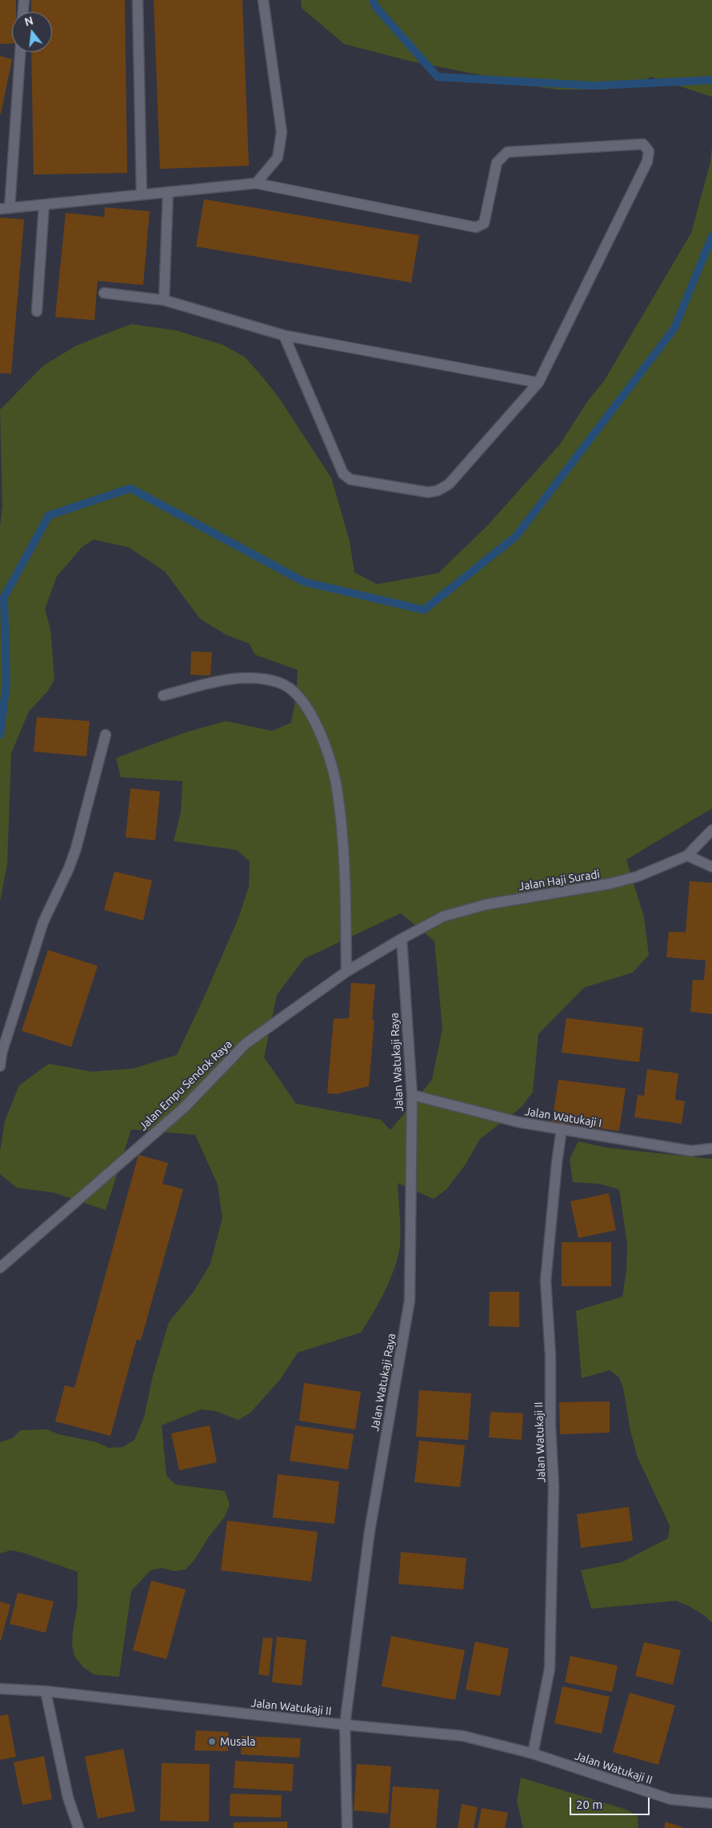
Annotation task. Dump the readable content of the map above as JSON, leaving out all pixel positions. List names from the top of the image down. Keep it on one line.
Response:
{"streets":{"street":["Jalan Haji Suradi","Jalan Watukaji Raya","Jalan Empu Sendok Raya","Jalan Watukaji I","Jalan Watukaji II"]},"crossings":[["Jalan Haji Suradi","Jalan Watukaji Raya"],["Jalan Haji Suradi","Jalan Empu Sendok Raya"],["Jalan Watukaji Raya","Jalan Empu Sendok Raya"],["Jalan Watukaji Raya","Jalan Watukaji I"],["Jalan Watukaji Raya","Jalan Watukaji II"],["Jalan Watukaji I","Jalan Watukaji II"]],"places":["Musala"],"scale_bar":"20 m","north":"top"}
